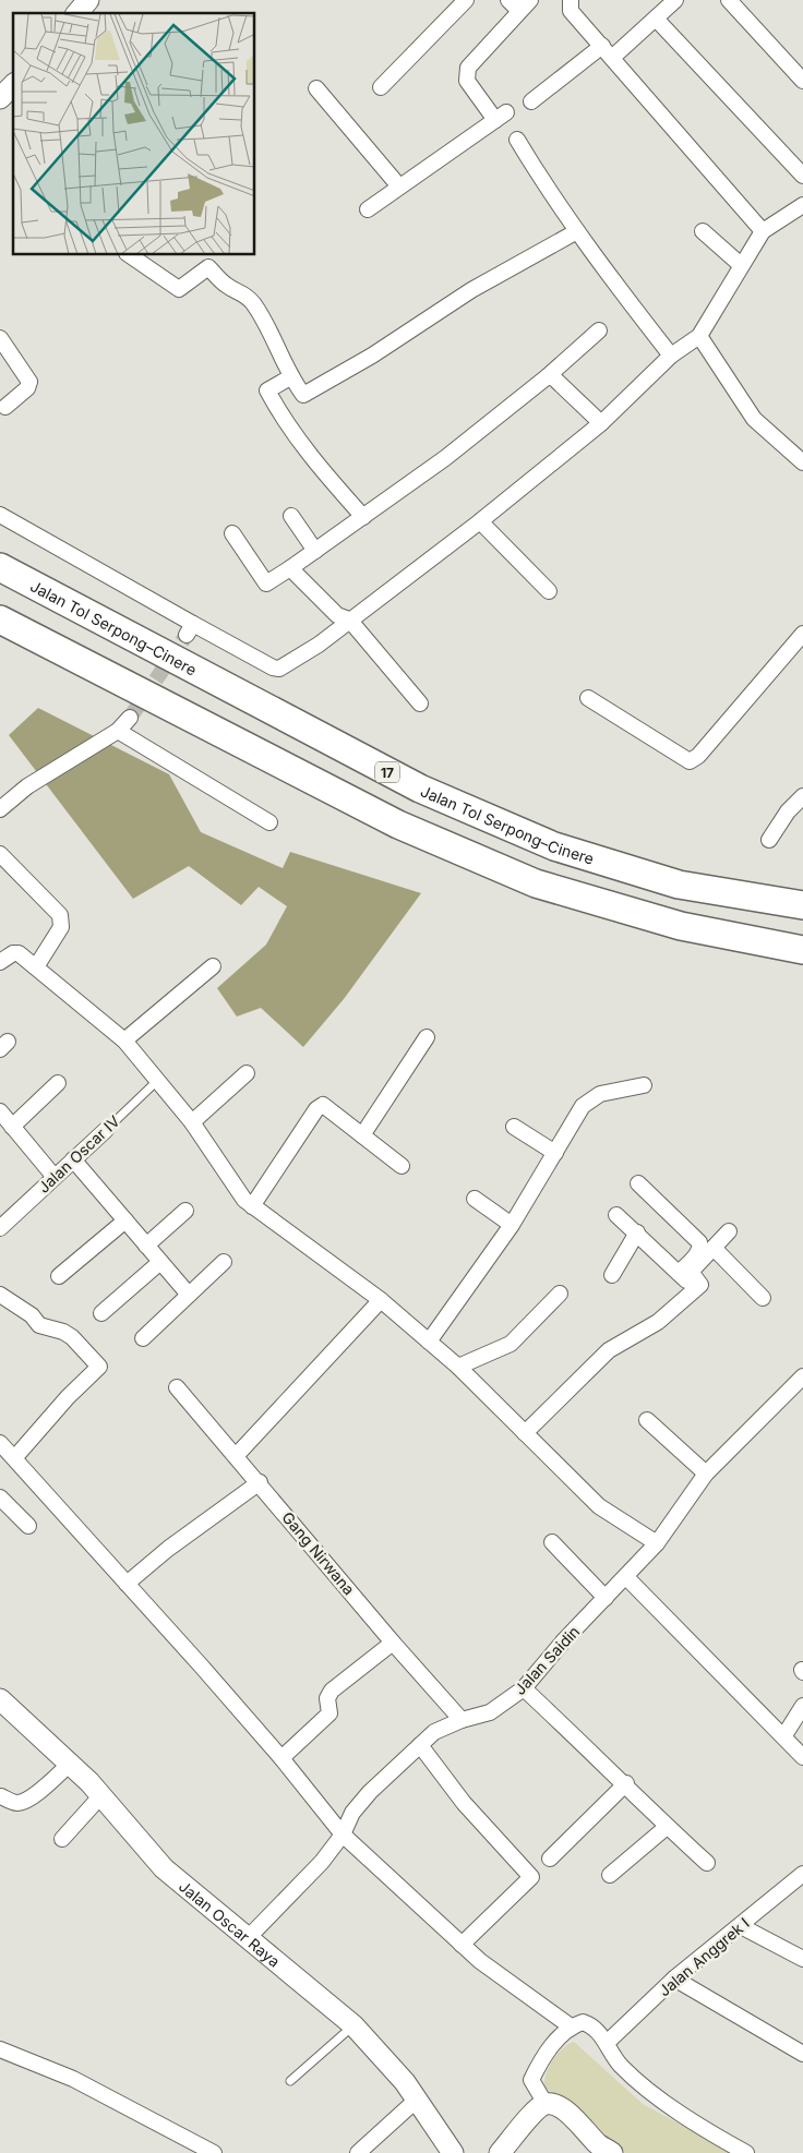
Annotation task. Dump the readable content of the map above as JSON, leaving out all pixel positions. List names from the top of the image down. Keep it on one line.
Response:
{"streets":{"highway":["Jalan Tol Serpong–Cinere","17"],"street":["Jalan Oscar IV","Gang Nirwana","Jalan Saidin","Jalan Oscar Raya","Jalan Anggrek I"]},"crossings":[["Gang Nirwana","Jalan Saidin"],["Jalan Saidin","Jalan Oscar Raya"]]}
